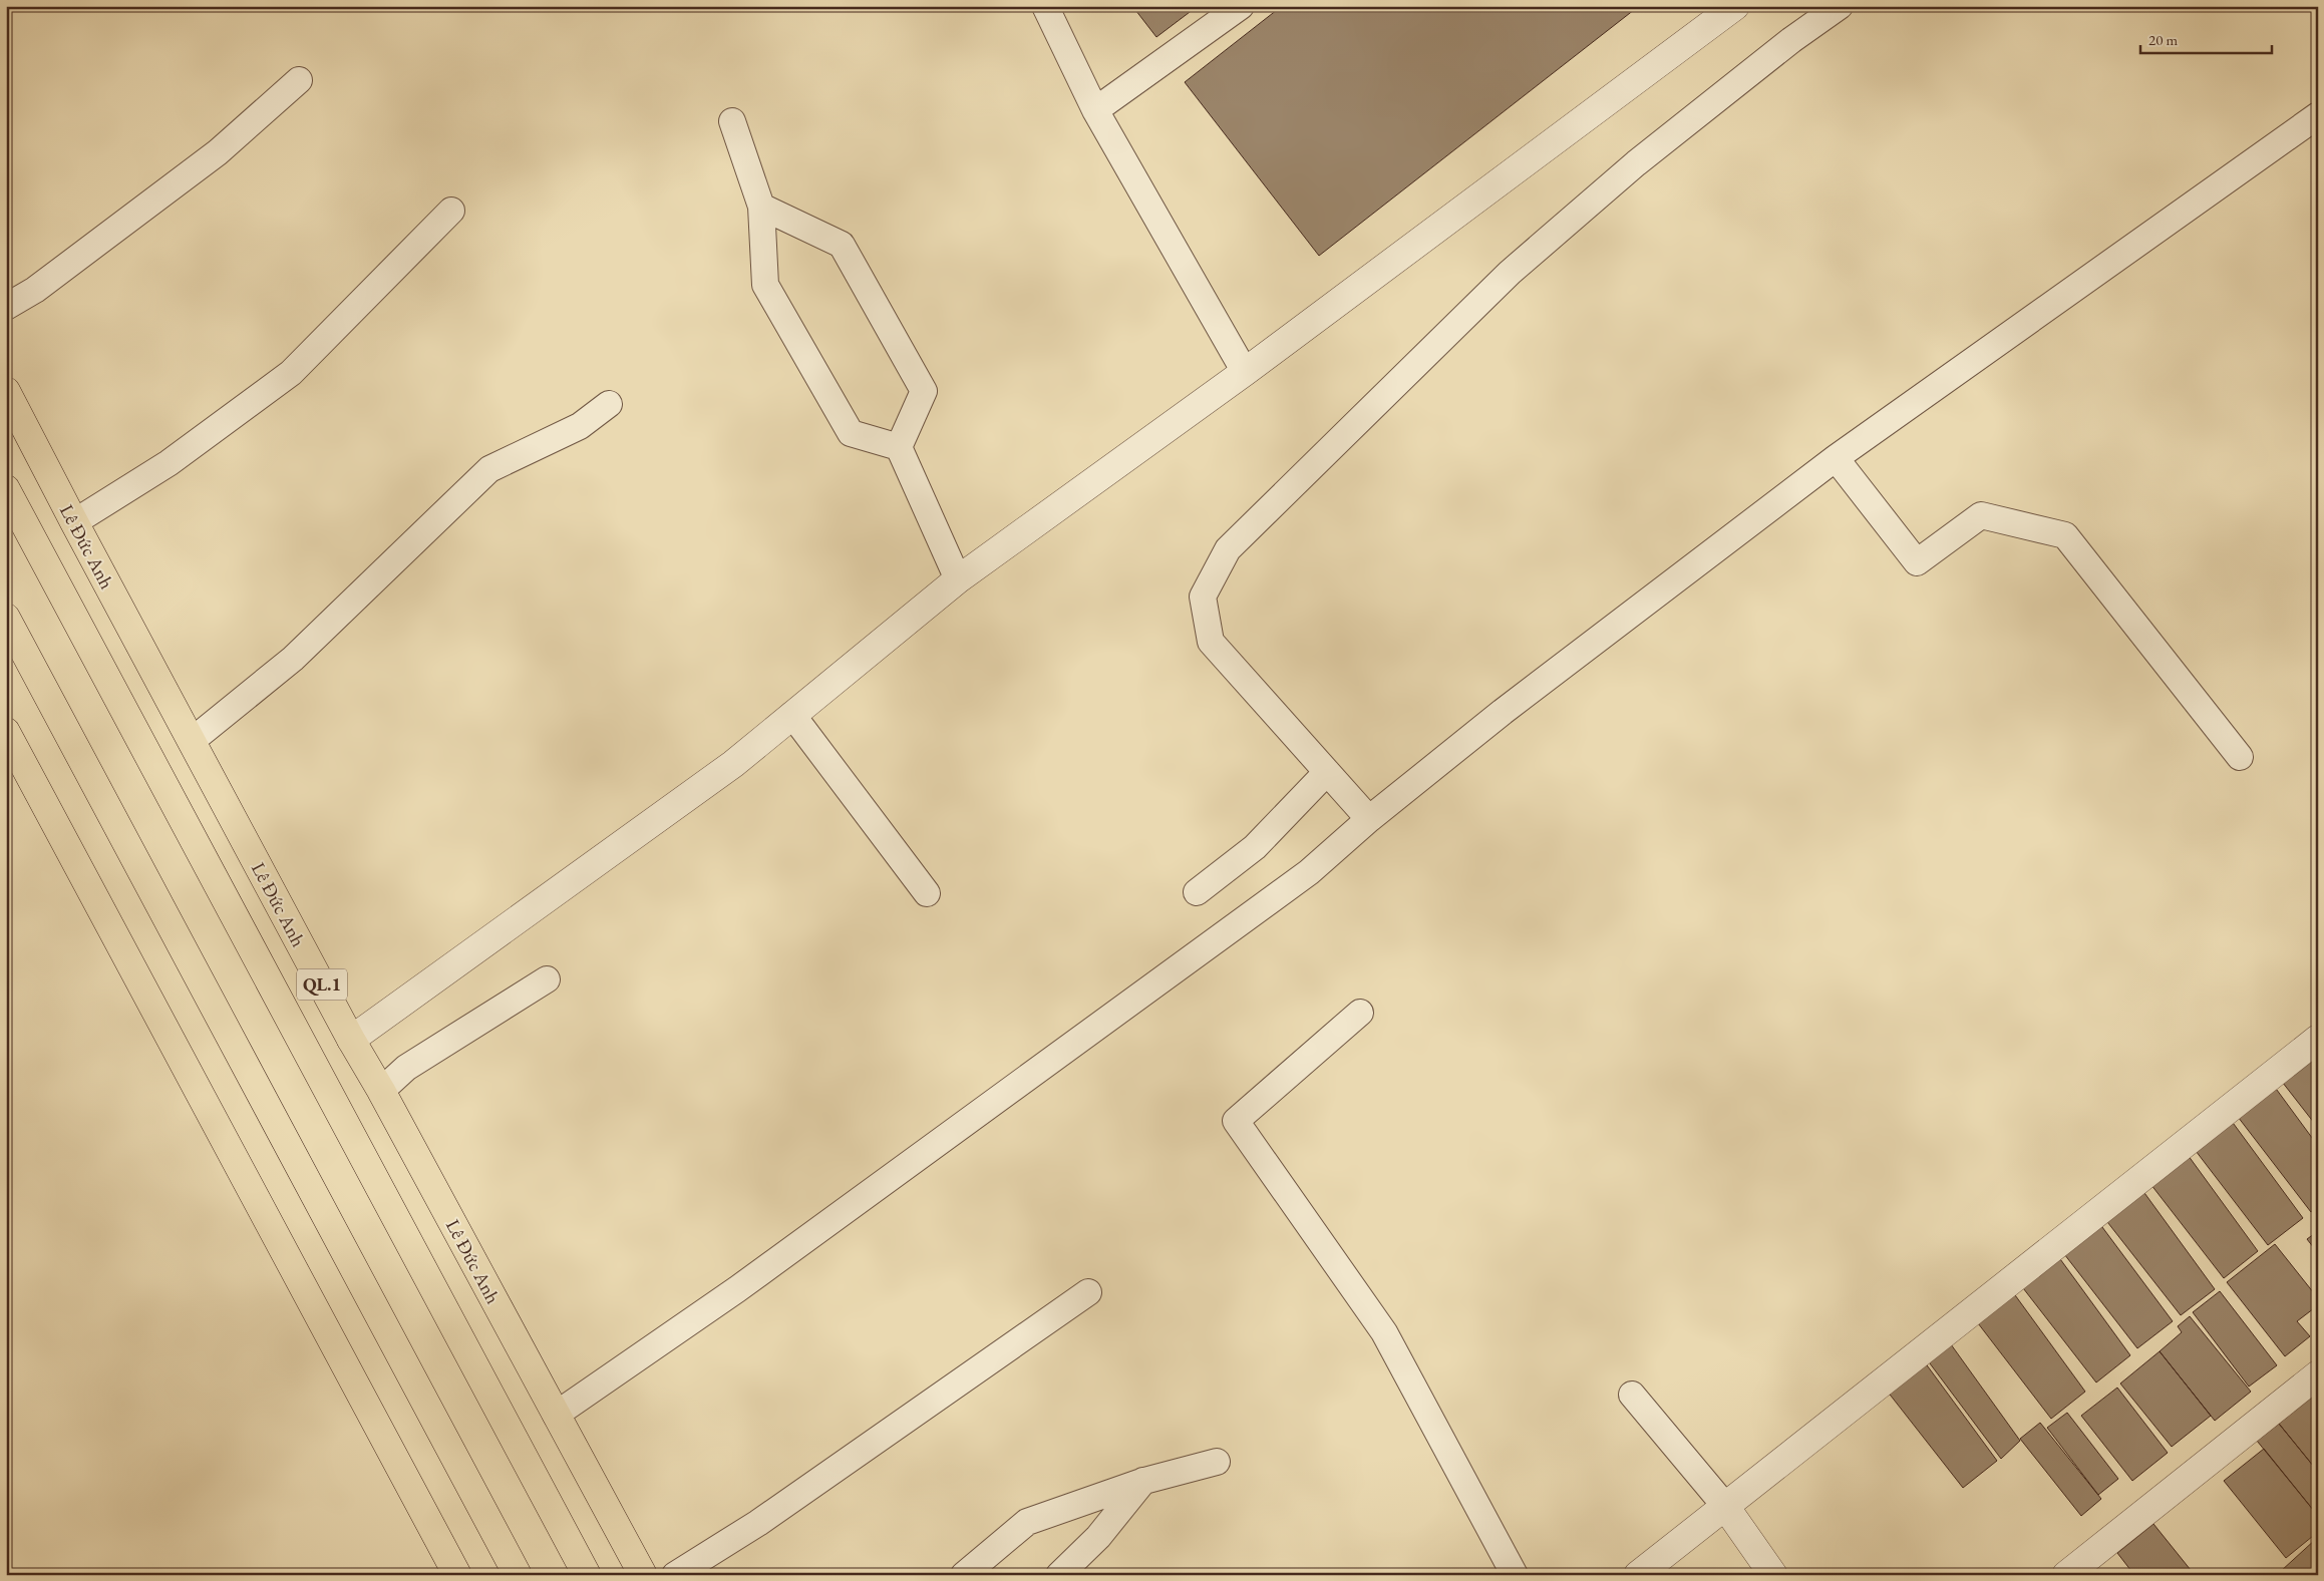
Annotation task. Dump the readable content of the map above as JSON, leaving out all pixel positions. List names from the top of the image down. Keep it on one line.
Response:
{"streets":{"highway":["Lê Đức Anh","QL.1"]},"scale_bar":"20 m"}
